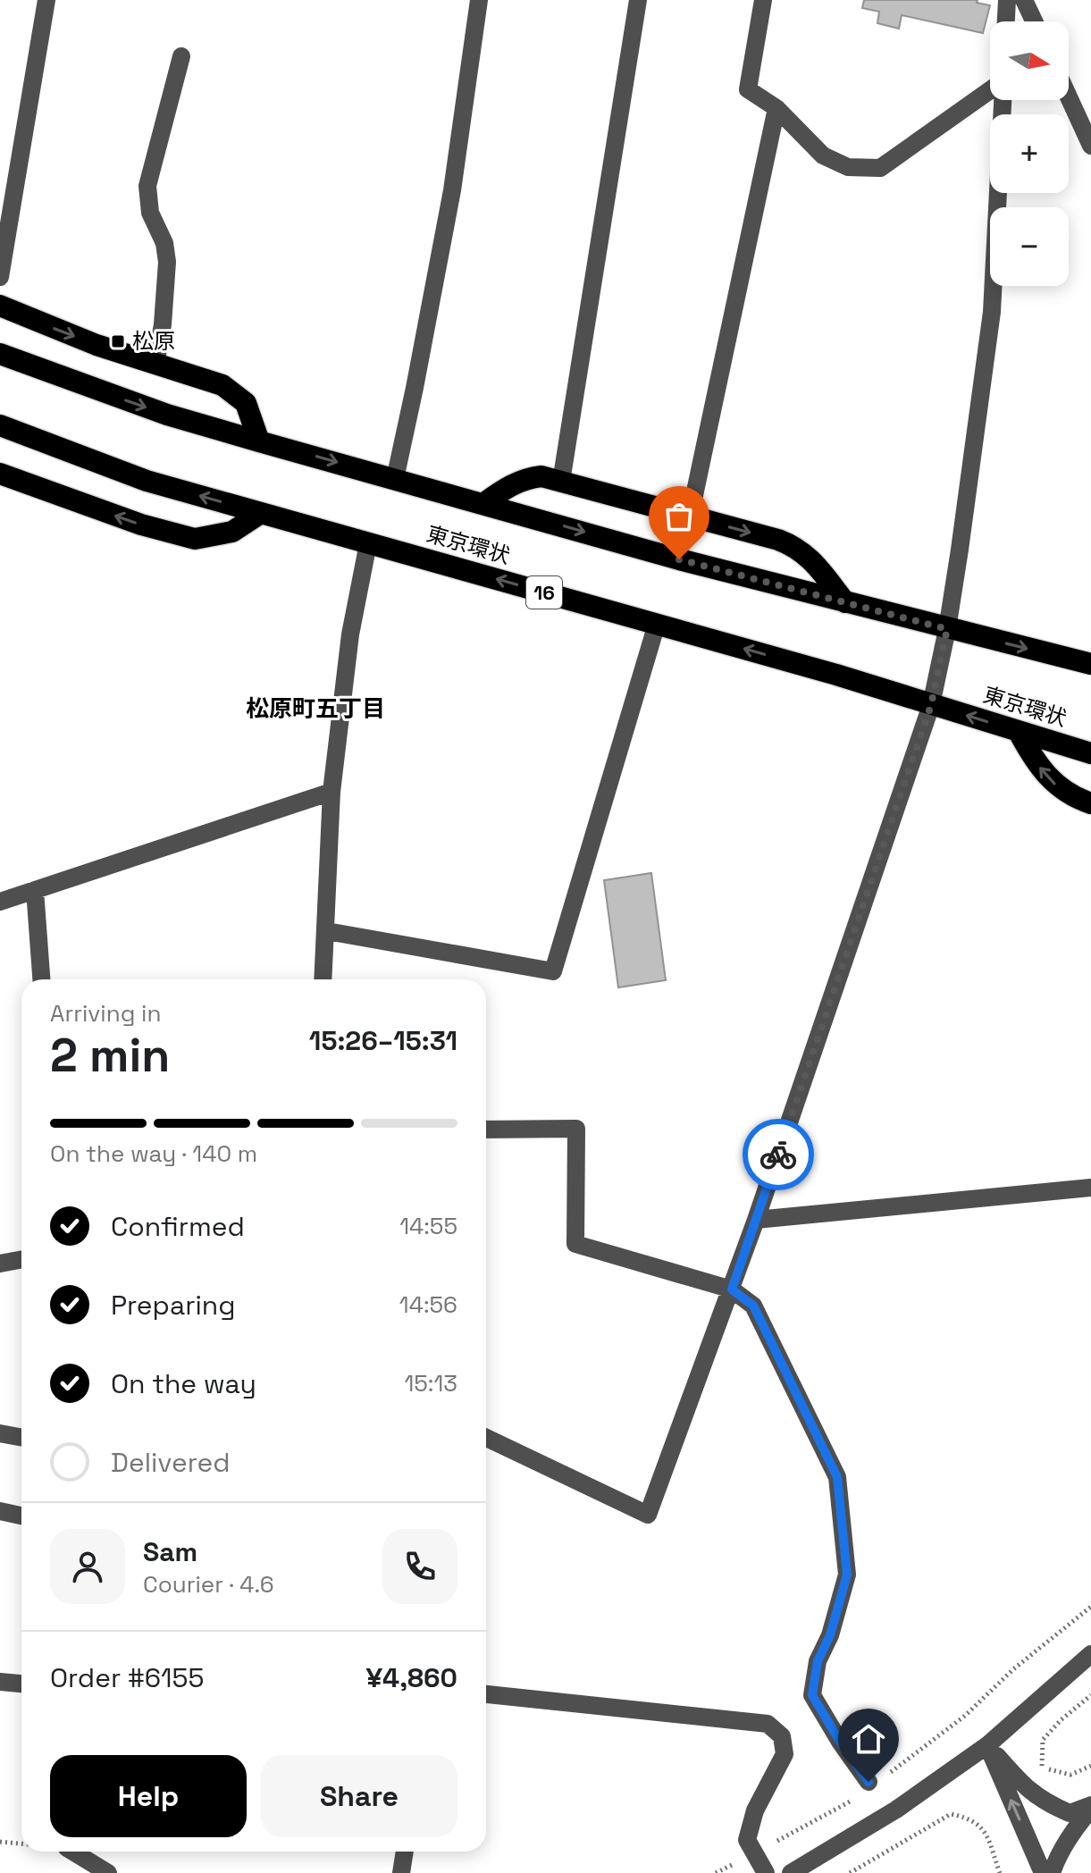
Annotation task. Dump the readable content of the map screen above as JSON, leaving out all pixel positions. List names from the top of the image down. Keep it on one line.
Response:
{"streets":{"highway":["東京環状","16"]},"districts":["松原町五丁目"],"places":{"transit":["松原"]},"north":"right","page":{"map_buttons":["+","−"],"heading":["2 min","Arriving in","15:26–15:31"],"panel":["Sam","Courier · 4.6","Order #6155","¥4,860"],"bar":"On the way · 140 m","list":[["Confirmed","14:55"],["Preparing","14:56"],["On the way","15:13"],"Delivered"],"buttons":["Help","Share"]}}
